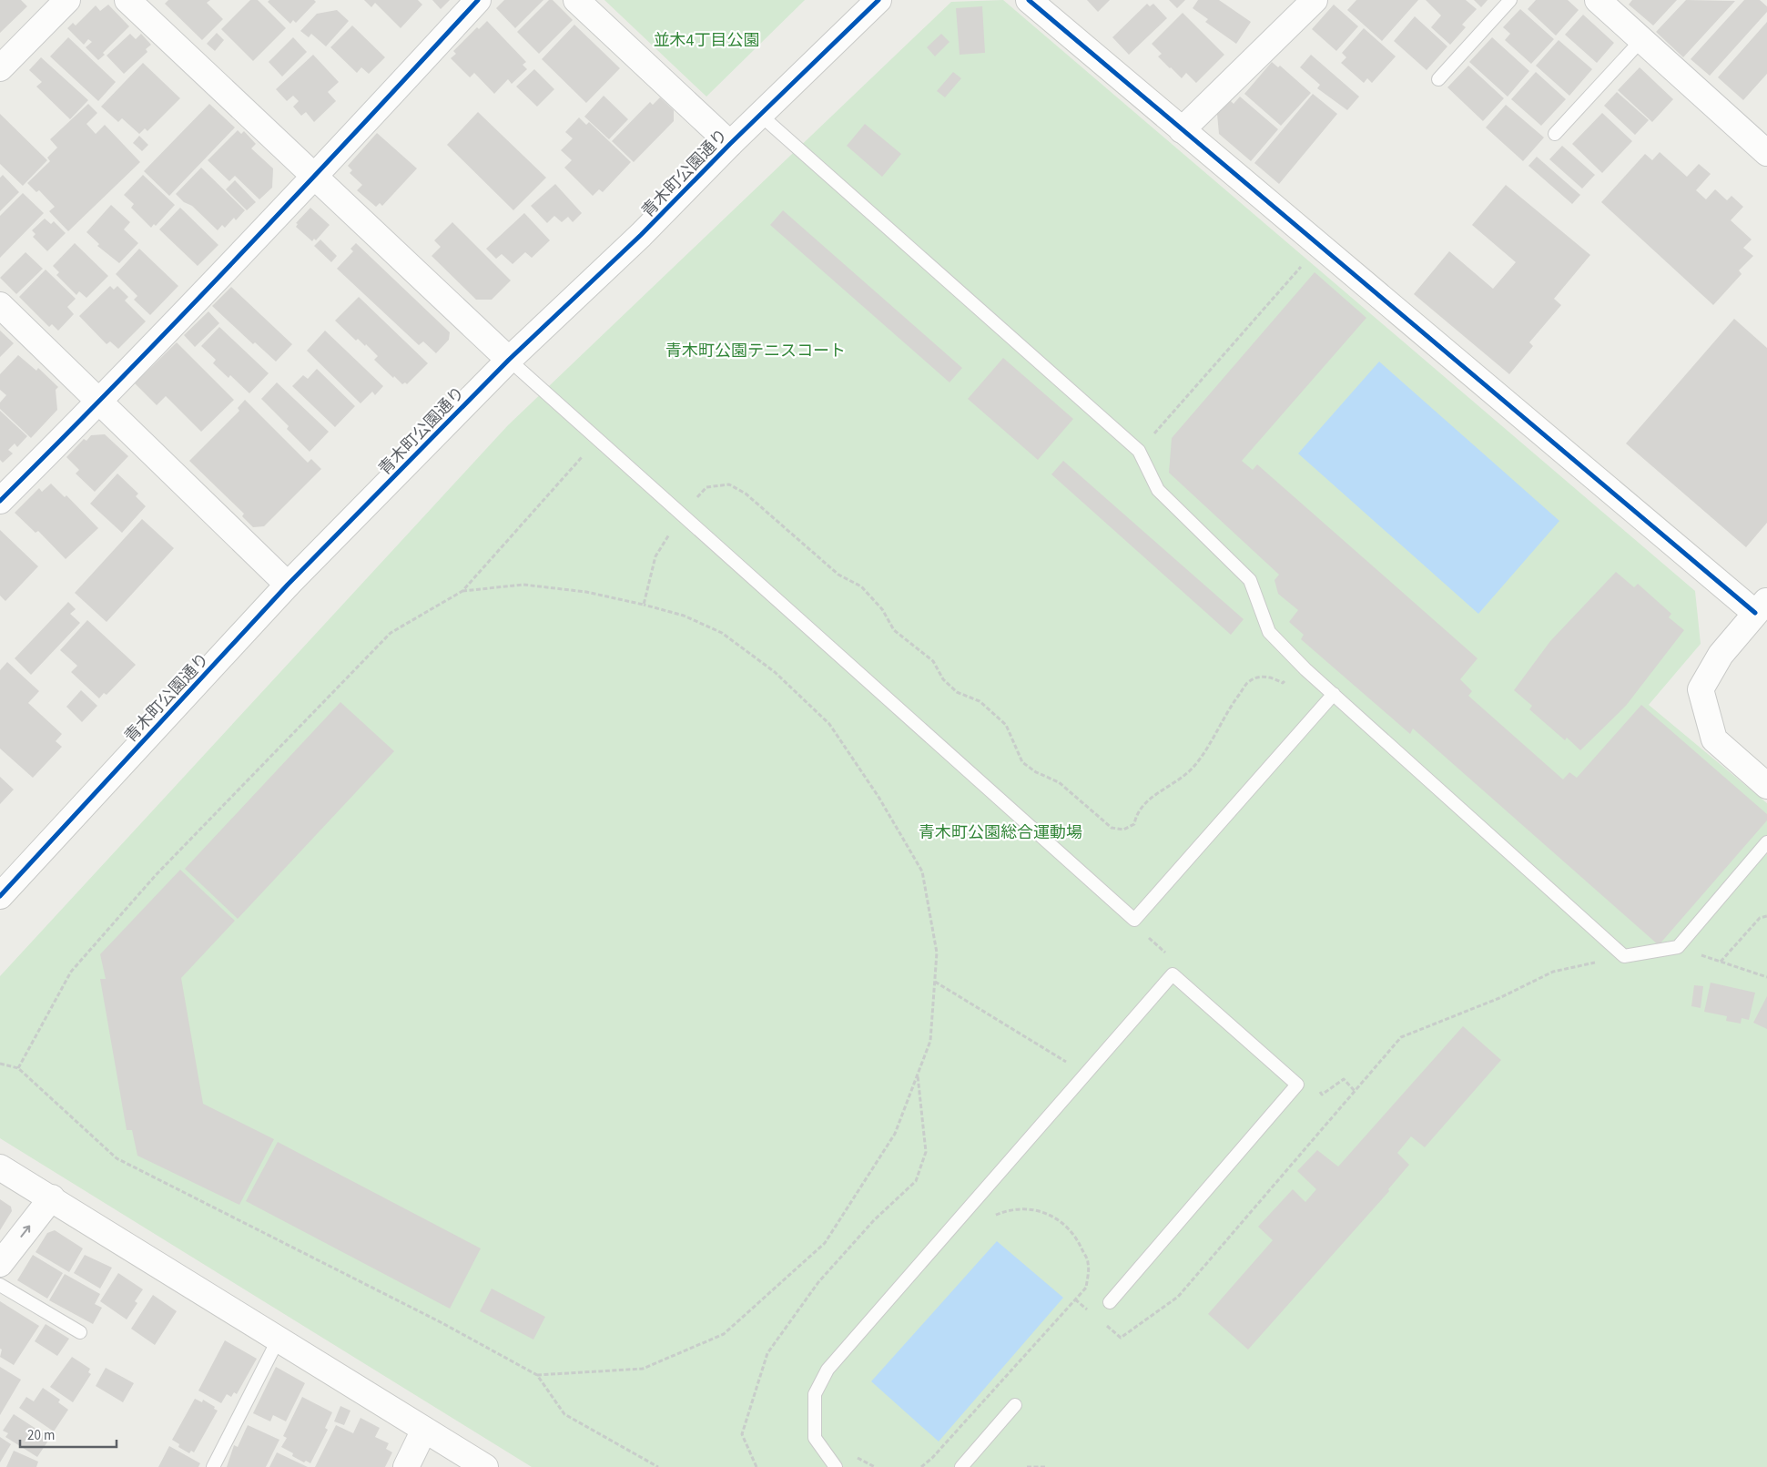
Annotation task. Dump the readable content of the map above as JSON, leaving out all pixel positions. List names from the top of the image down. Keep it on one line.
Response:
{"streets":{"street":["青木町公園通り"]},"parks":["並木4丁目公園","青木町公園テニスコート","青木町公園総合運動場"],"scale_bar":"20 m"}
